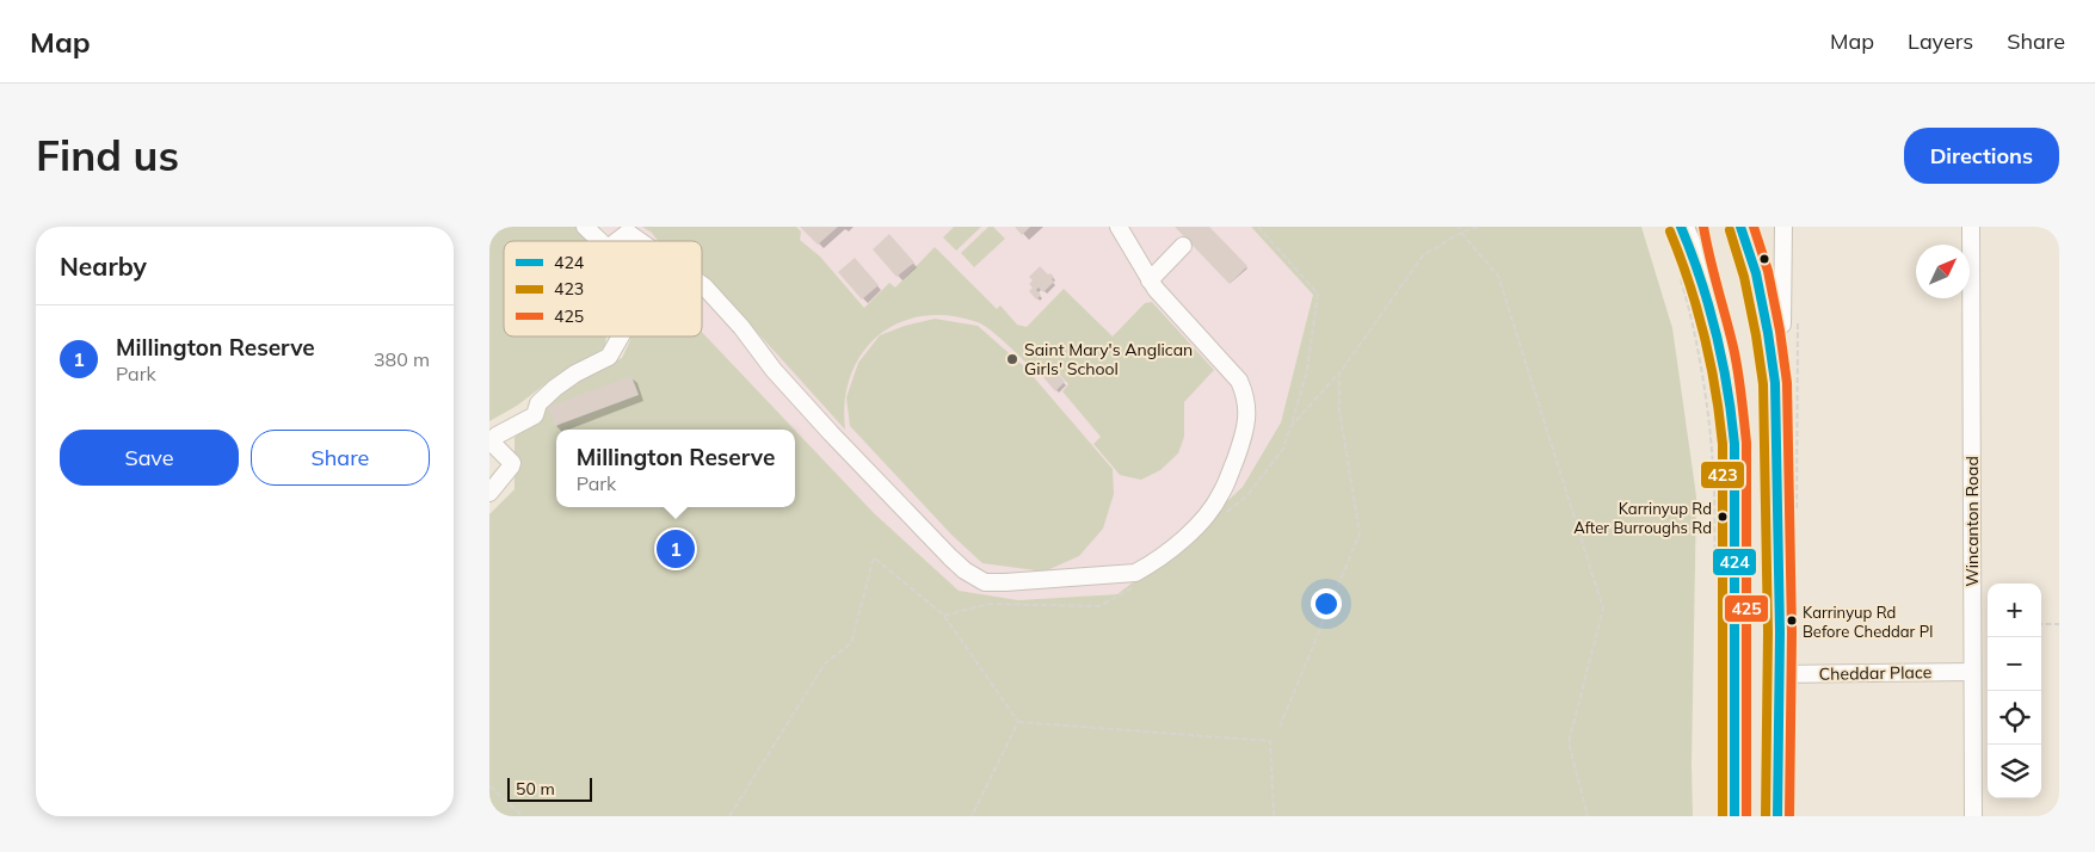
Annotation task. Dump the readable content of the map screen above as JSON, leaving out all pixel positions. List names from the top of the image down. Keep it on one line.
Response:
{"streets":{"street":["Wincanton Road","Cheddar Place"]},"crossings":[["Wincanton Road","Cheddar Place"]],"places":["Saint Mary's Anglican Girls' School","Karrinyup Rd After Burroughs Rd","Karrinyup Rd Before Cheddar Pl"],"lines":["transit line 424","transit line 425","transit line 423"],"legend":["424","423","425"],"scale_bar":"50 m","north":"top right","page":{"header":"Map","nav":["Map","Layers","Share"],"buttons":["Directions",["Save","Share"]],"title":"Find us","heading":"Nearby","list":[{"mark":"1","name":"Millington Reserve","note":"Park","value":"380 m"}],"popup":["Millington Reserve","Park"],"pins":"1","map_buttons":["+","−"],"scale":"50 m"}}
